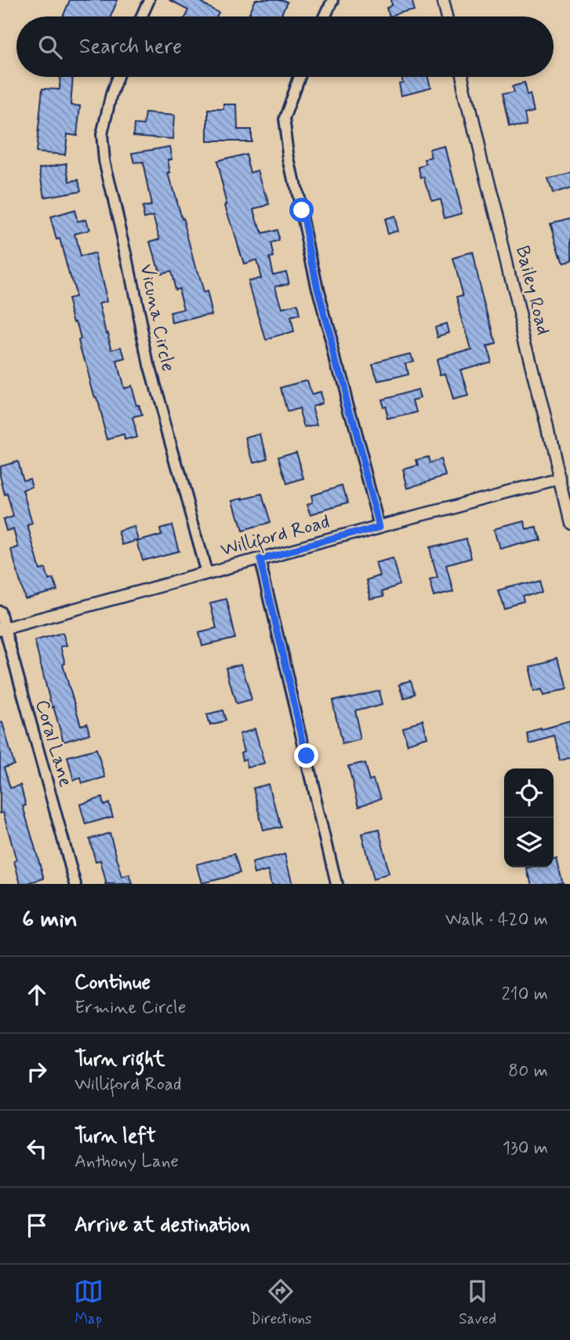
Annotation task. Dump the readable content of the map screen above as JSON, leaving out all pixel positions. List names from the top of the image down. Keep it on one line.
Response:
{"streets":{"street":["Bailey Road","Vicuna Circle","Williford Road","Coral Lane"]},"crossings":[["Bailey Road","Williford Road"],["Vicuna Circle","Williford Road"],["Williford Road","Coral Lane"]],"page":{"search":"Search here","heading":["6 min","Walk · 420 m"],"list":[["Continue","Ermine Circle","210 m"],["Turn right","Williford Road","80 m"],["Turn left","Anthony Lane","130 m"],"Arrive at destination"],"nav":["Map","Directions","Saved"]}}
